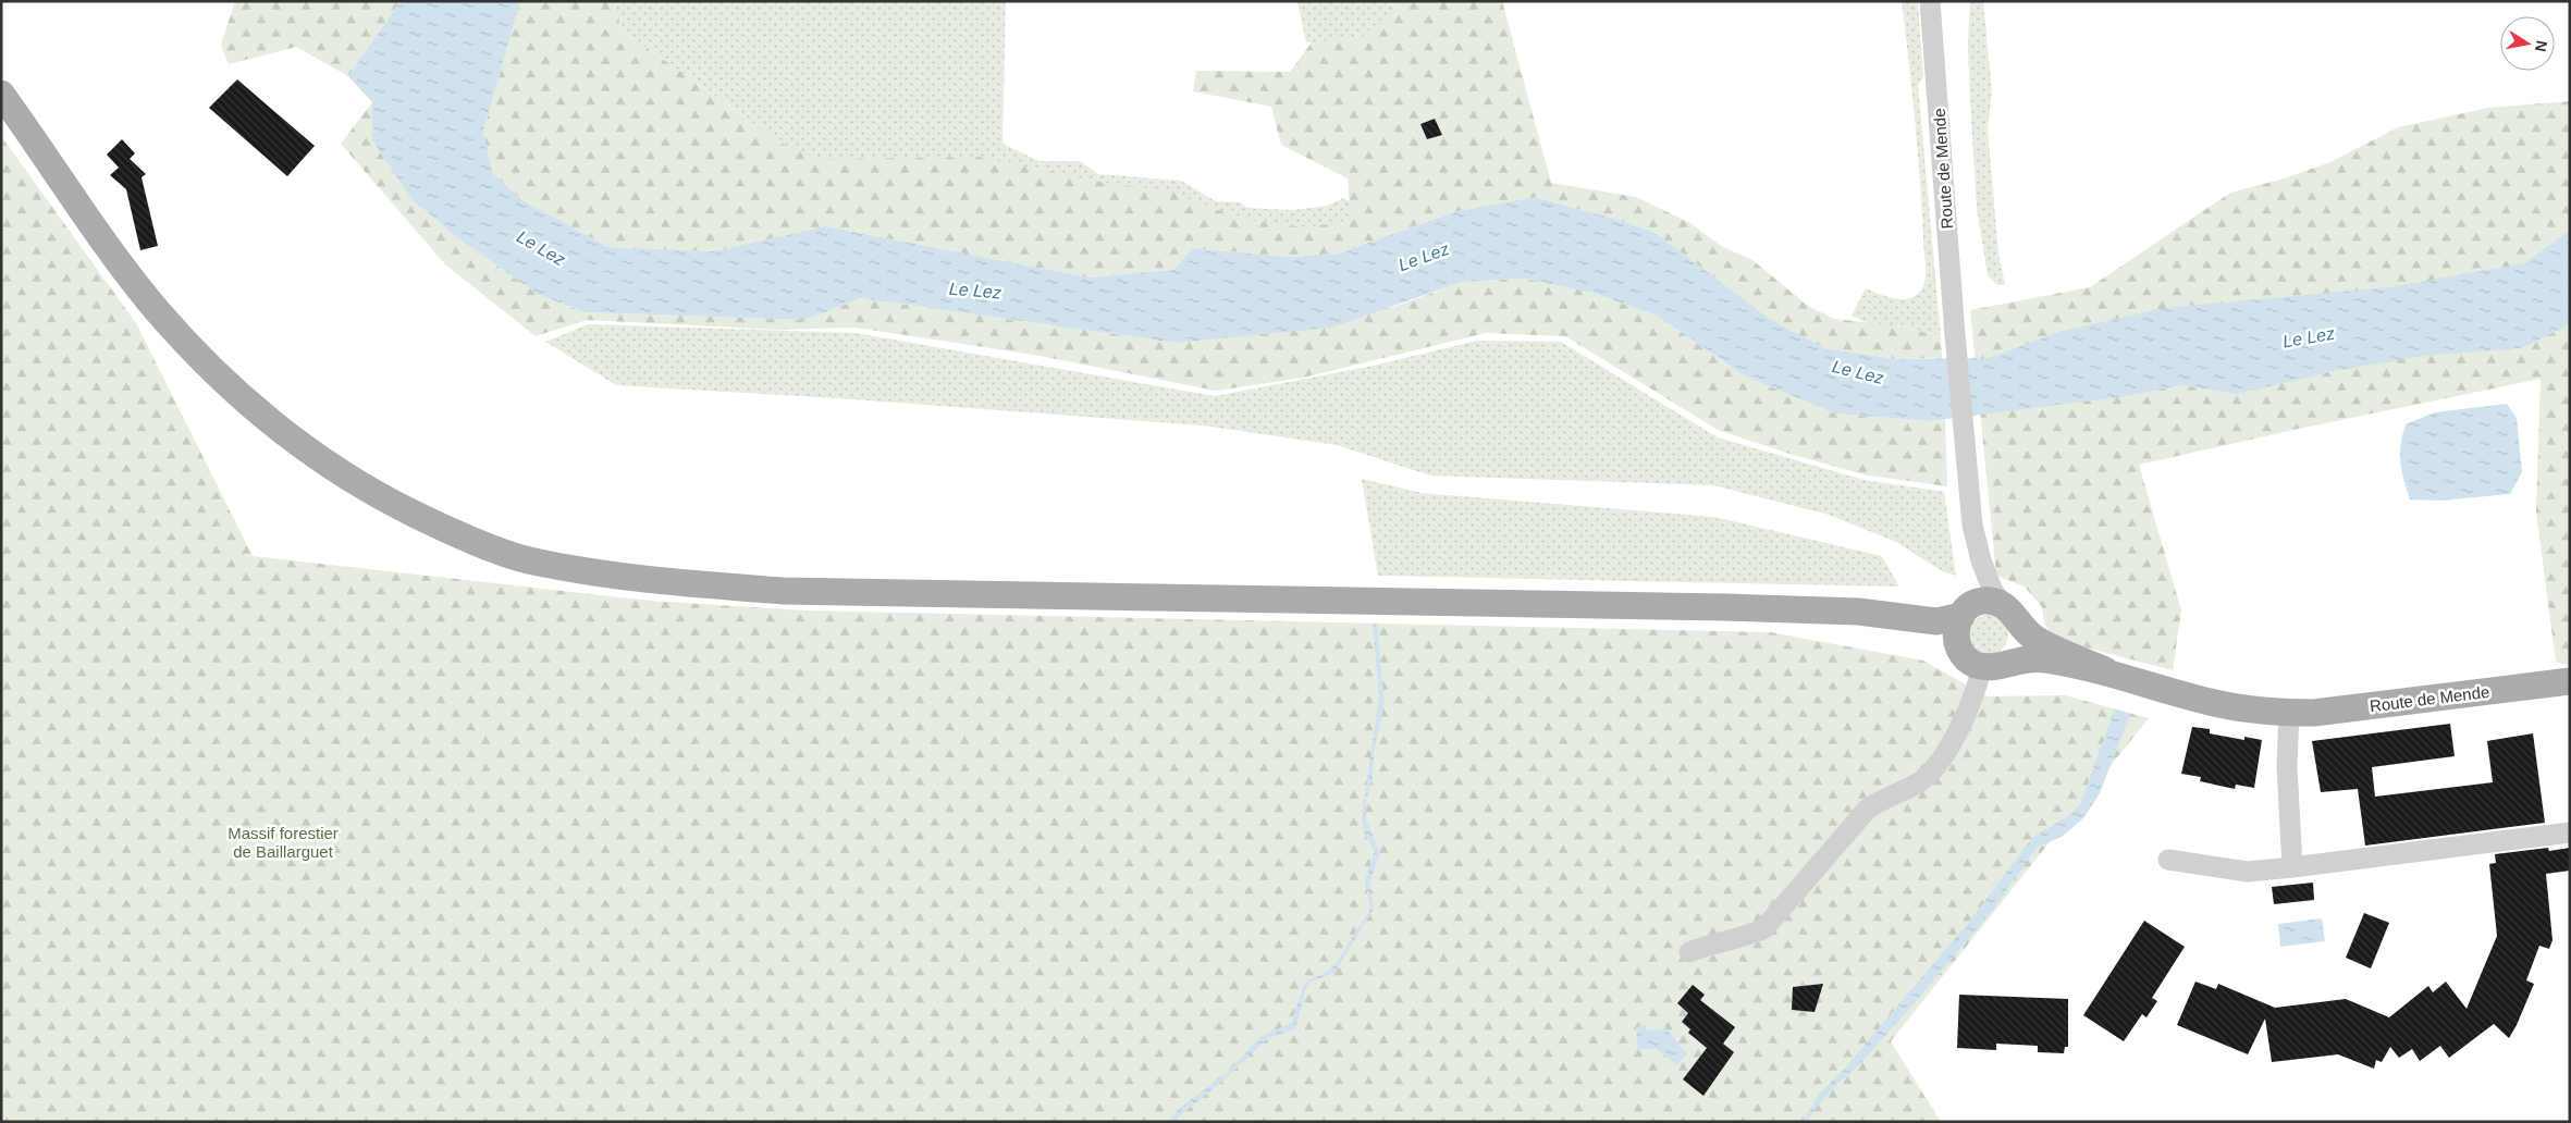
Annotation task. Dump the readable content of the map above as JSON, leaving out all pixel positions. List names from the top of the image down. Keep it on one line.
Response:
{"streets":{"main road":["Route de Mende"]},"water":["Le Lez"],"parks":["Massif forestier de Baillarguet"],"north":"right"}
